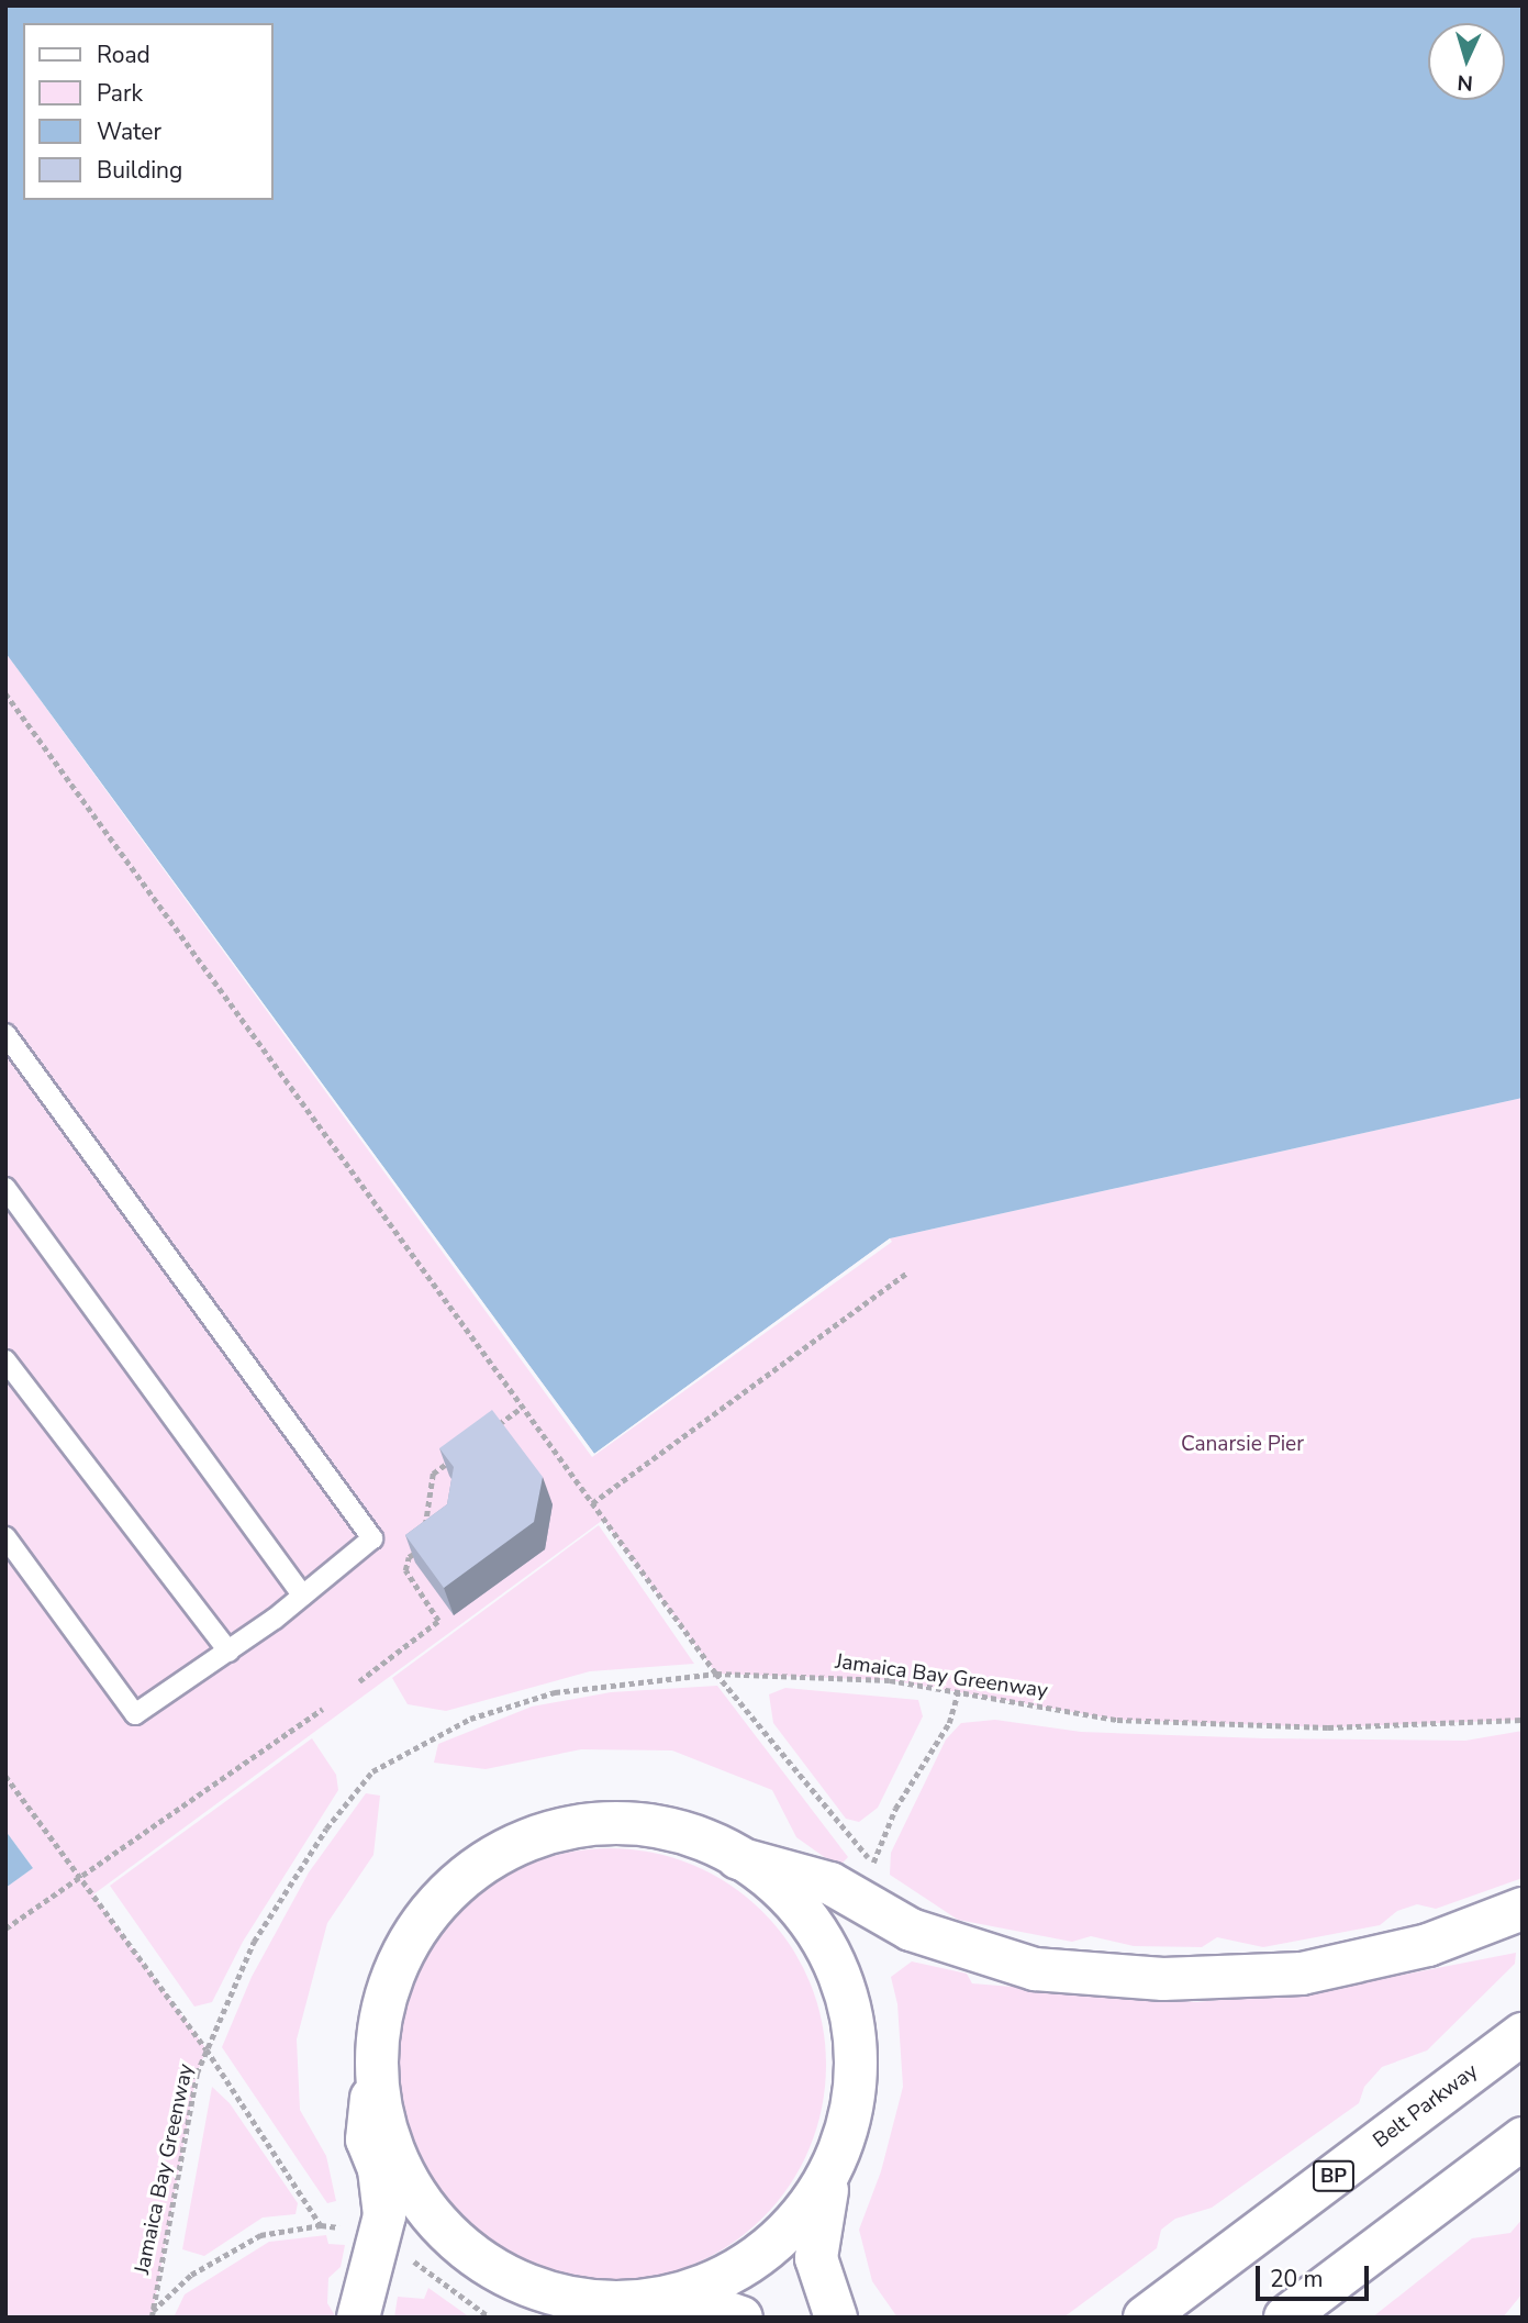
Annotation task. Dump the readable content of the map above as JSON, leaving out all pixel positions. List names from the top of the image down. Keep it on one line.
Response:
{"streets":{"main road":["Belt Parkway","BP"],"path":["Jamaica Bay Greenway"]},"parks":["Canarsie Pier"],"legend":["Road","Park","Water","Building"],"scale_bar":"20 m","north":"bottom"}
